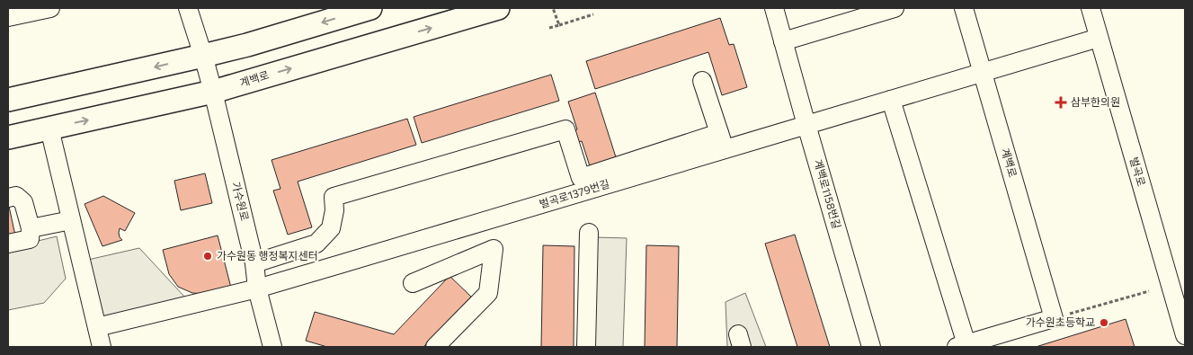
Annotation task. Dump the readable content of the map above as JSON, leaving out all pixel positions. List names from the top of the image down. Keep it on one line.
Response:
{"streets":{"main road":["계백로"],"street":["벌곡로","벌곡로1379번길","계백로1158번길","가수원로"]},"crossings":[["계백로","벌곡로1379번길"],["계백로","가수원로"],["벌곡로","벌곡로1379번길"],["벌곡로1379번길","계백로1158번길"],["벌곡로1379번길","가수원로"]],"places":{"health":["삼부한의원"],"other":["가수원동 행정복지센터","가수원초등학교"]}}
